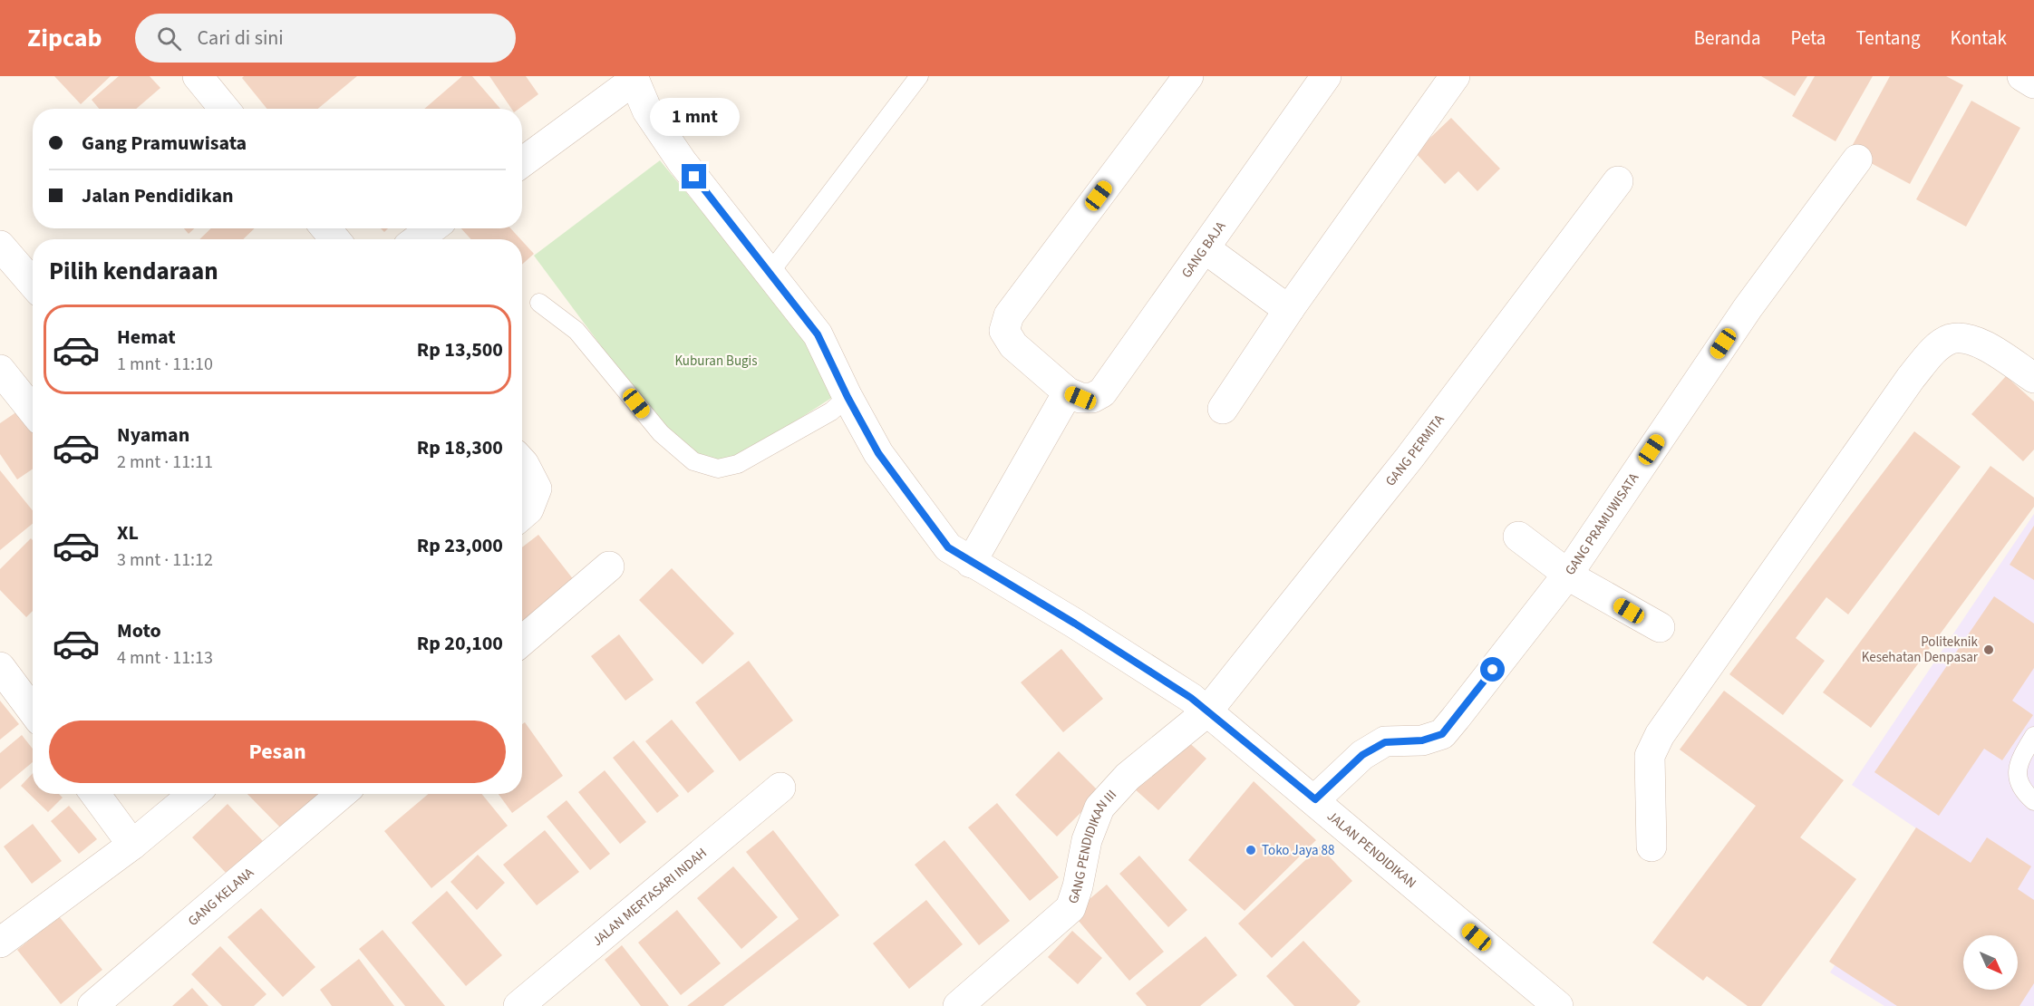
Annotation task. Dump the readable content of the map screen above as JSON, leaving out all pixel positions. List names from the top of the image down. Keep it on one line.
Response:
{"streets":{"street":["GANG BAJA","GANG PERMITA","GANG PRAMUWISATA","GANG PENDIDIKAN III","JALAN PENDIDIKAN","GANG KELANA","JALAN MERTASARI INDAH"]},"crossings":[["GANG PERMITA","GANG PENDIDIKAN III"],["GANG PERMITA","JALAN PENDIDIKAN"],["GANG PRAMUWISATA","JALAN PENDIDIKAN"],["GANG PENDIDIKAN III","JALAN PENDIDIKAN"]],"parks":["Kuburan Bugis"],"places":["Politeknik Kesehatan Denpasar","Toko Jaya 88"],"north":"bottom right","page":{"header":"Zipcab","search":"Cari di sini","nav":["Beranda","Peta","Tentang","Kontak"],"bubble":"1 mnt","banner":["Gang Pramuwisata","Jalan Pendidikan"],"heading":"Pilih kendaraan","list":[{"name":"Hemat","note":"1 mnt · 11:10","value":"Rp 13,500"},{"name":"Nyaman","note":"2 mnt · 11:11","value":"Rp 18,300"},{"name":"XL","note":"3 mnt · 11:12","value":"Rp 23,000"},{"name":"Moto","note":"4 mnt · 11:13","value":"Rp 20,100"}],"buttons":"Pesan"}}
